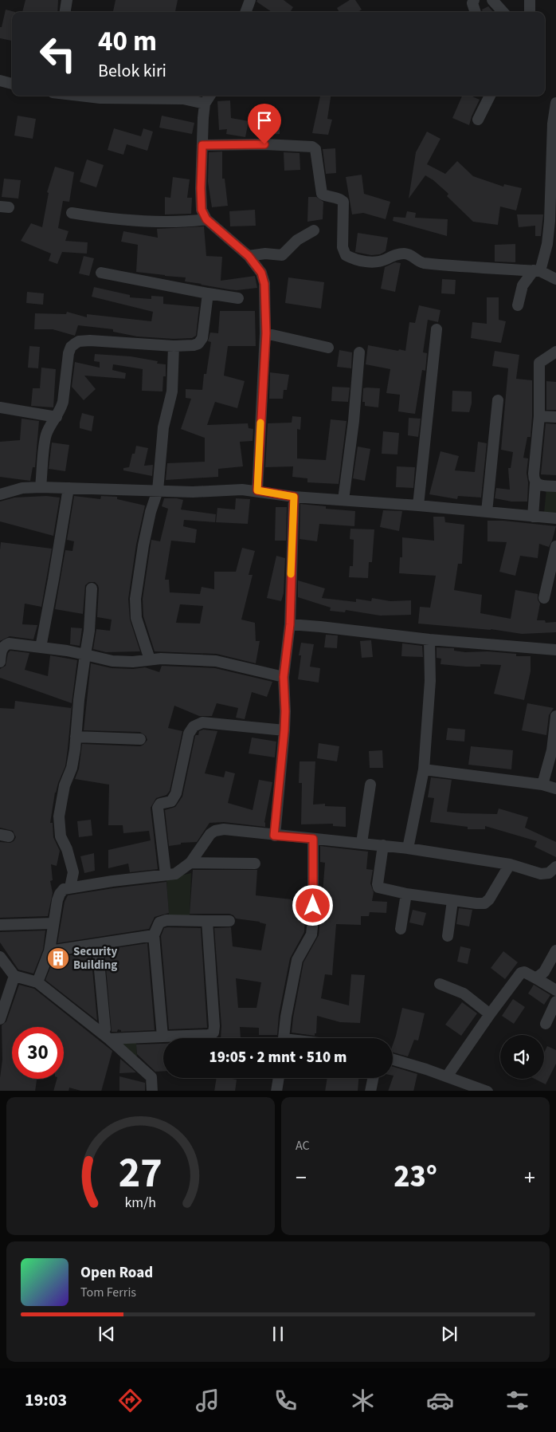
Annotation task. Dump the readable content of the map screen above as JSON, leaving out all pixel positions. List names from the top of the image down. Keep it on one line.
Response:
{"places":{"building":["Security Building"]},"page":{"turn":["40 m","Belok kiri"],"limit":"30","trip":"19:05 · 2 mnt · 510 m","tile":"AC","heat":["−","23°","+"],"song":["Open Road","Tom Ferris"],"tabs":"19:03","gauge":["27","km/h"]}}
